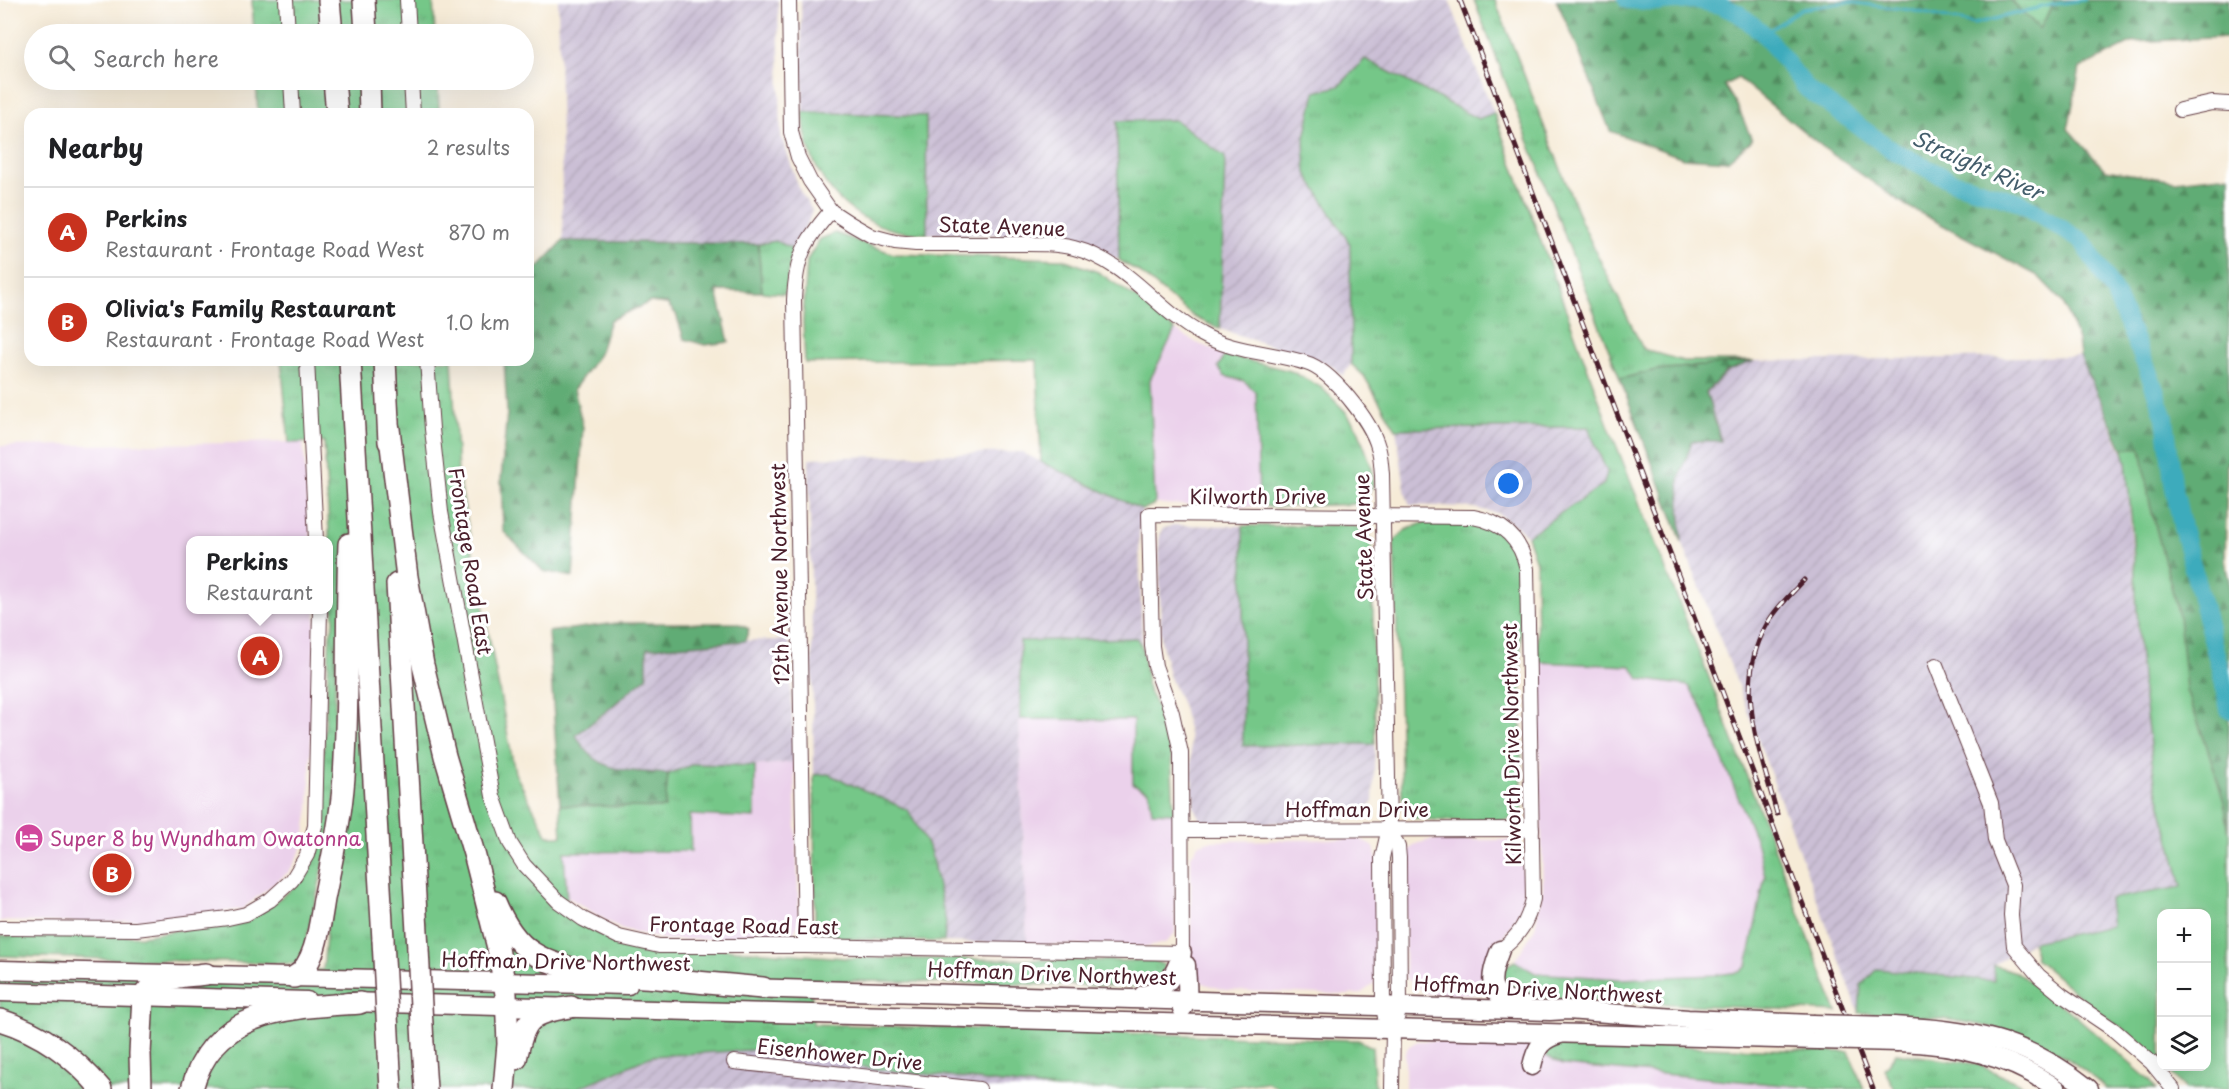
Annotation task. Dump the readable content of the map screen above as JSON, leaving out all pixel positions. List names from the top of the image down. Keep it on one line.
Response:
{"streets":{"main road":["Hoffman Drive Northwest"],"street":["State Avenue","Kilworth Drive","Frontage Road East","12th Avenue Northwest","Kilworth Drive Northwest","Hoffman Drive","Eisenhower Drive"]},"crossings":[["State Avenue","Kilworth Drive"],["State Avenue","12th Avenue Northwest"],["State Avenue","Hoffman Drive"],["State Avenue","Hoffman Drive Northwest"],["Kilworth Drive","Kilworth Drive Northwest"],["Kilworth Drive","Hoffman Drive"],["Frontage Road East","12th Avenue Northwest"],["Kilworth Drive Northwest","Hoffman Drive"]],"water":["Straight River"],"places":{"hotel":["Super 8 by Wyndham Owatonna"]},"page":{"search":"Search here","heading":["Nearby","2 results"],"list":[{"mark":"A","name":"Perkins","note":"Restaurant · Frontage Road West","value":"870 m"},{"mark":"B","name":"Olivia's Family Restaurant","note":"Restaurant · Frontage Road West","value":"1.0 km"}],"popup":["Perkins","Restaurant"],"pins":["A","B"],"map_buttons":["+","−"]}}
